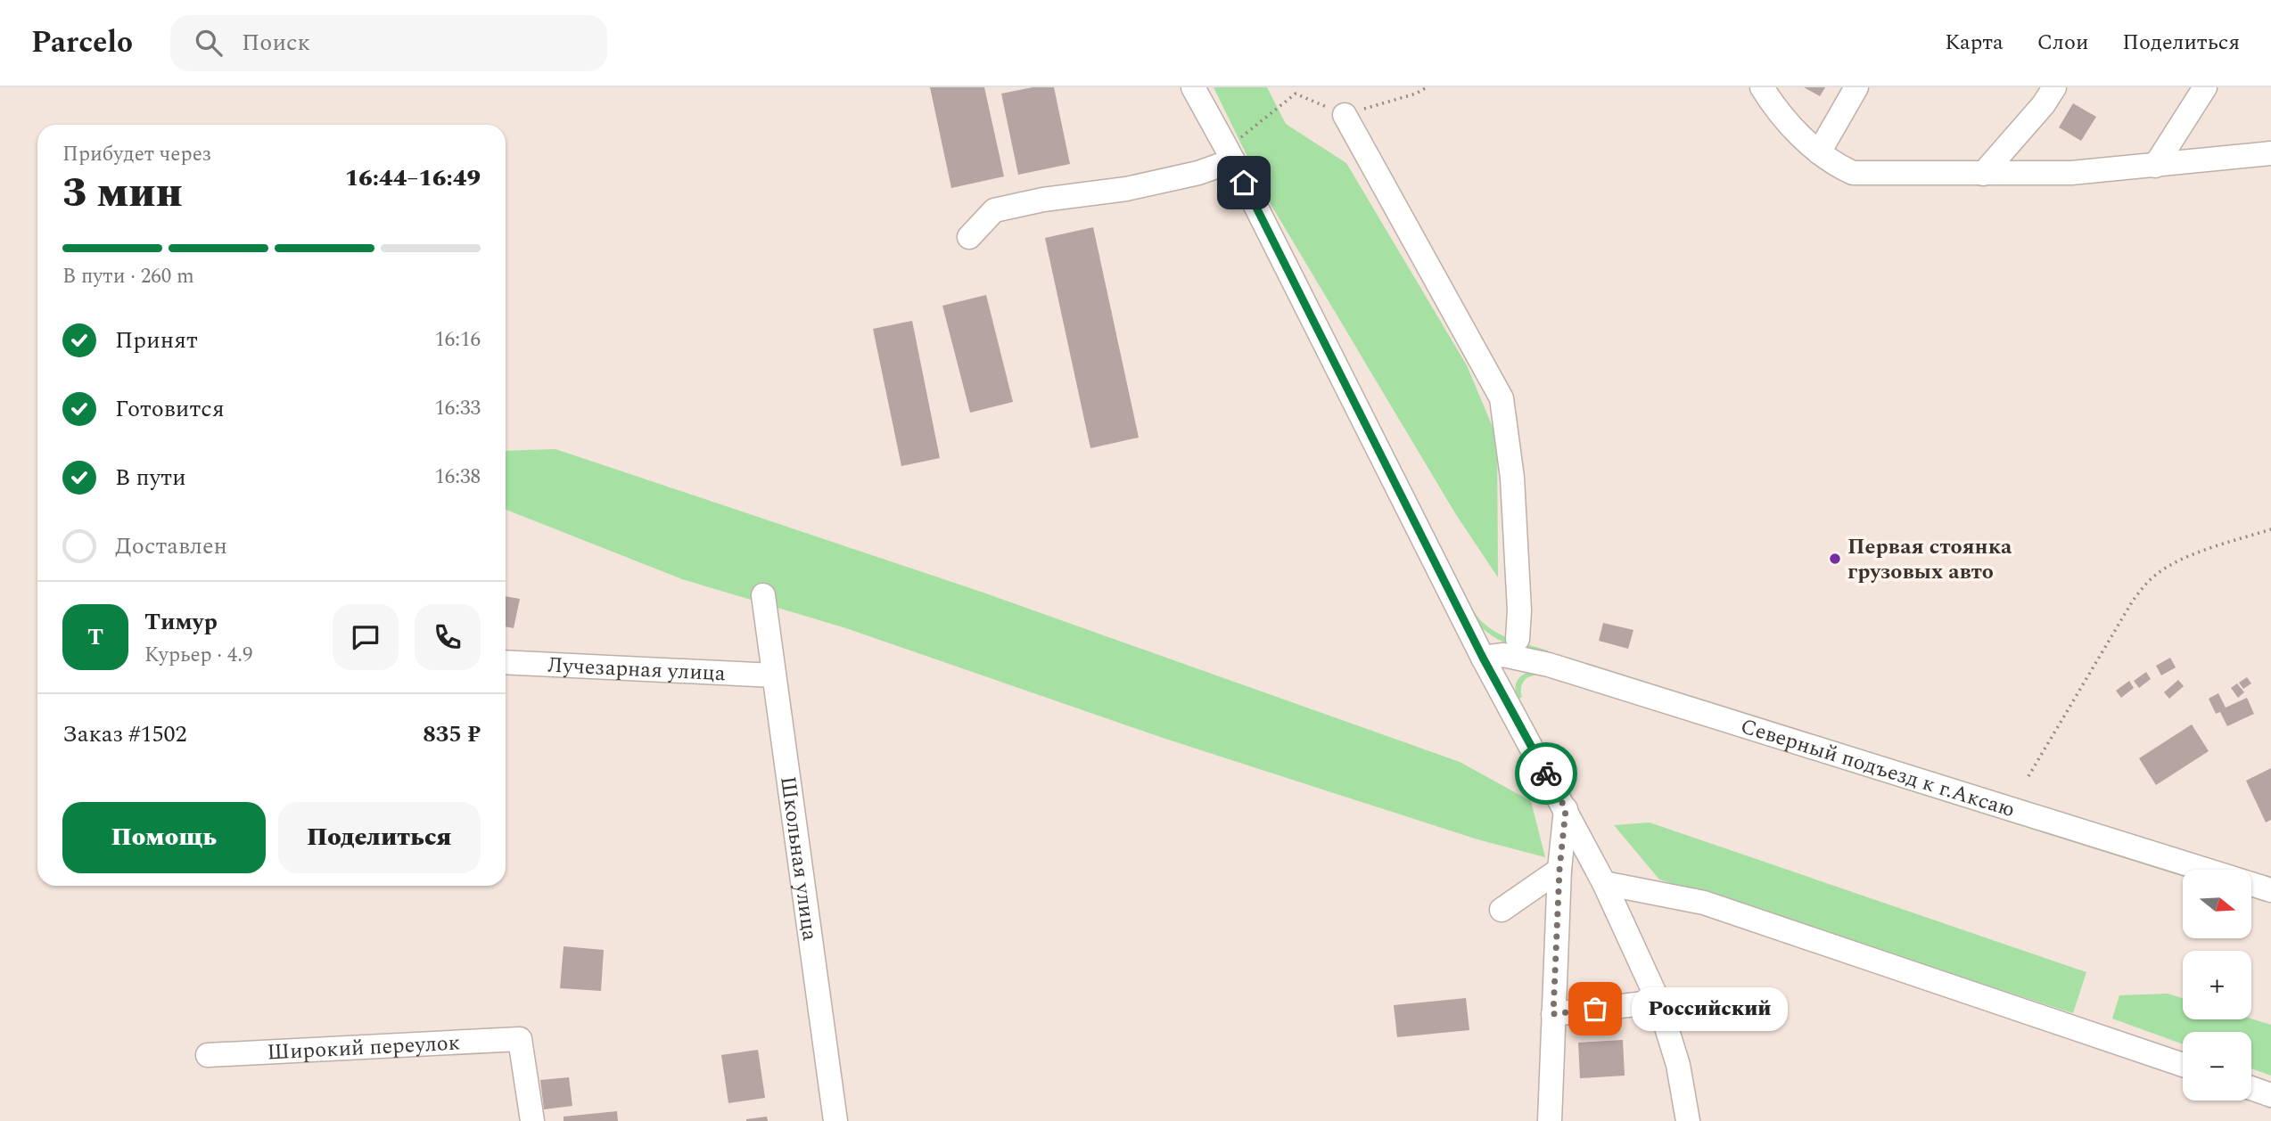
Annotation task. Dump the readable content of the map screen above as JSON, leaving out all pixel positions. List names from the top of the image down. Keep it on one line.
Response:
{"streets":{"street":["Лучезарная улица","Северный подъезд к г.Аксаю","Школьная улица","Широкий переулок"]},"crossings":[["Лучезарная улица","Школьная улица"]],"places":["Первая стоянка грузовых авто","Российский"],"north":"right","page":{"header":"Parcelo","search":"Поиск","nav":["Карта","Слои","Поделиться"],"heading":["3 мин","Прибудет через","16:44–16:49"],"panel":["Тимур","Курьер · 4.9","Заказ #1502","835 ₽"],"bar":"В пути · 260 m","list":[["Принят","16:16"],["Готовится","16:33"],["В пути","16:38"],"Доставлен"],"round":"Т","buttons":["Помощь","Поделиться"],"map_buttons":["+","−"],"bubble":"Российский"}}
